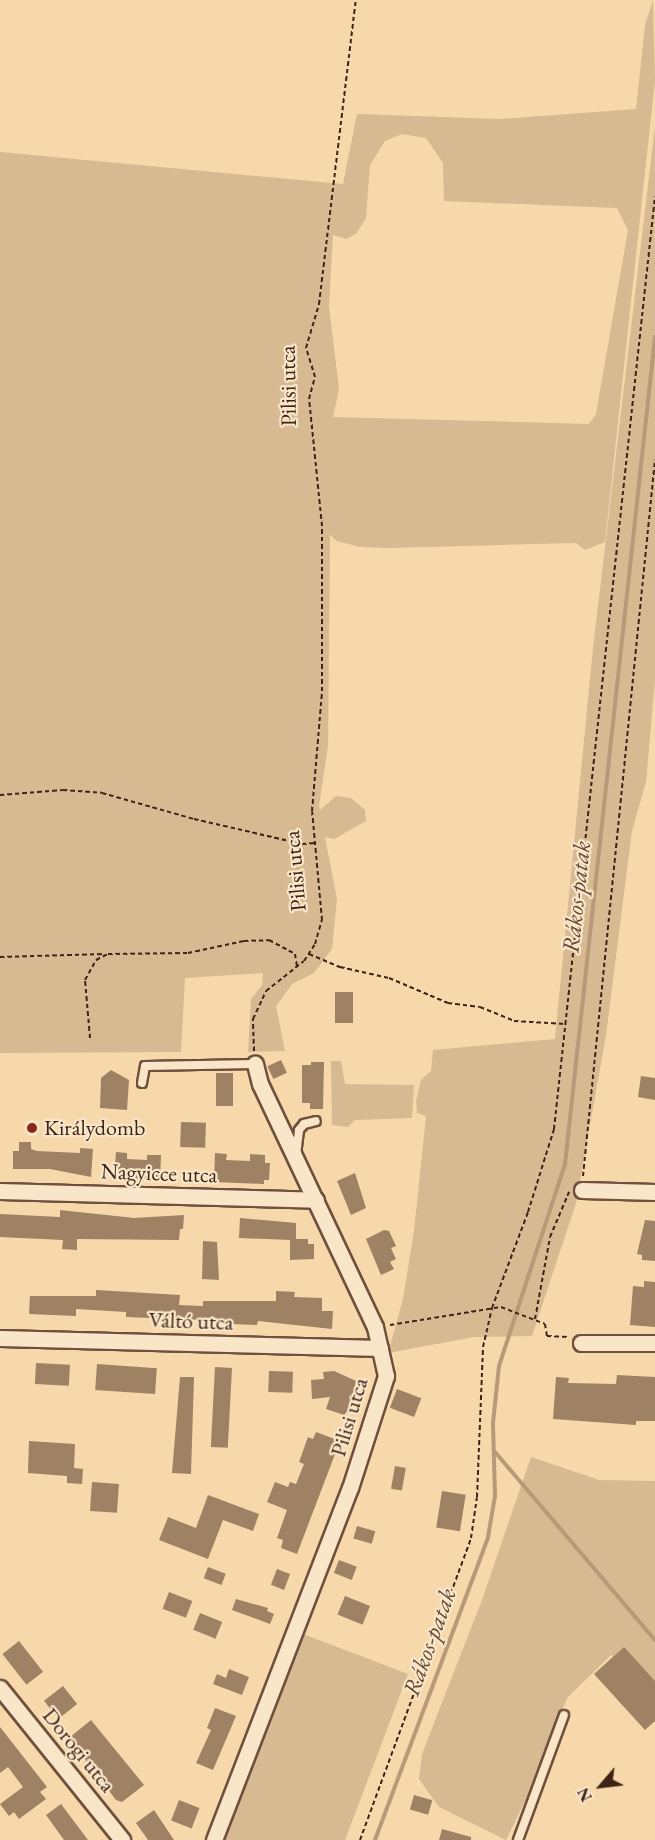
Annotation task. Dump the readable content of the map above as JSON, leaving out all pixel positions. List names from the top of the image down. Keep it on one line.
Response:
{"streets":{"street":["Pilisi utca","Nagyicce utca","Váltó utca","Dorogi utca"]},"crossings":[["Pilisi utca","Nagyicce utca"],["Pilisi utca","Váltó utca"]],"water":["Rákos-patak"],"places":["Királydomb"],"north":"bottom left"}
